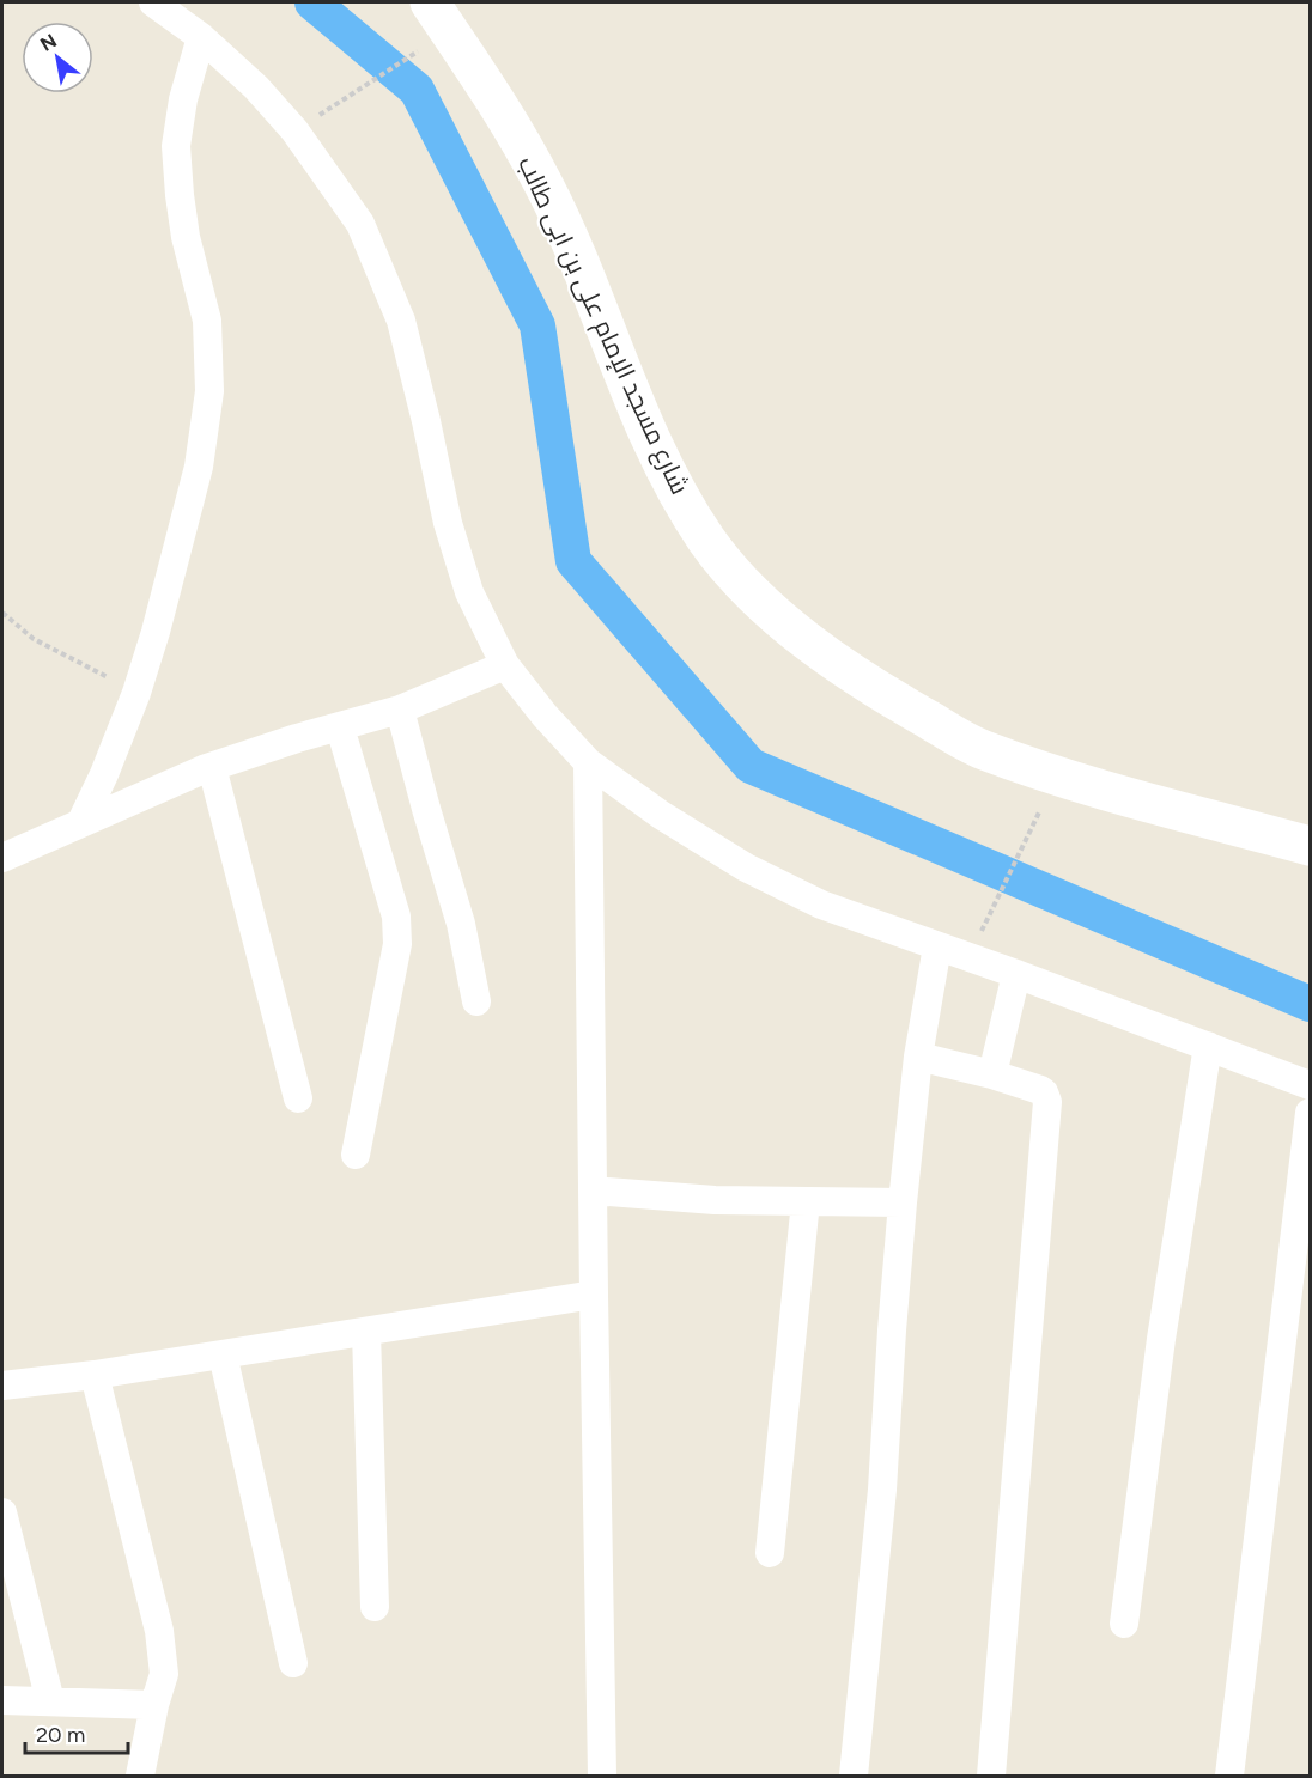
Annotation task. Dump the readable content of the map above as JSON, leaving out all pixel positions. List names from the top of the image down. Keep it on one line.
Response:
{"streets":{"street":["شارع مسجد الإمام على بن ابى طالب"]},"scale_bar":"20 m","north":"top left"}
